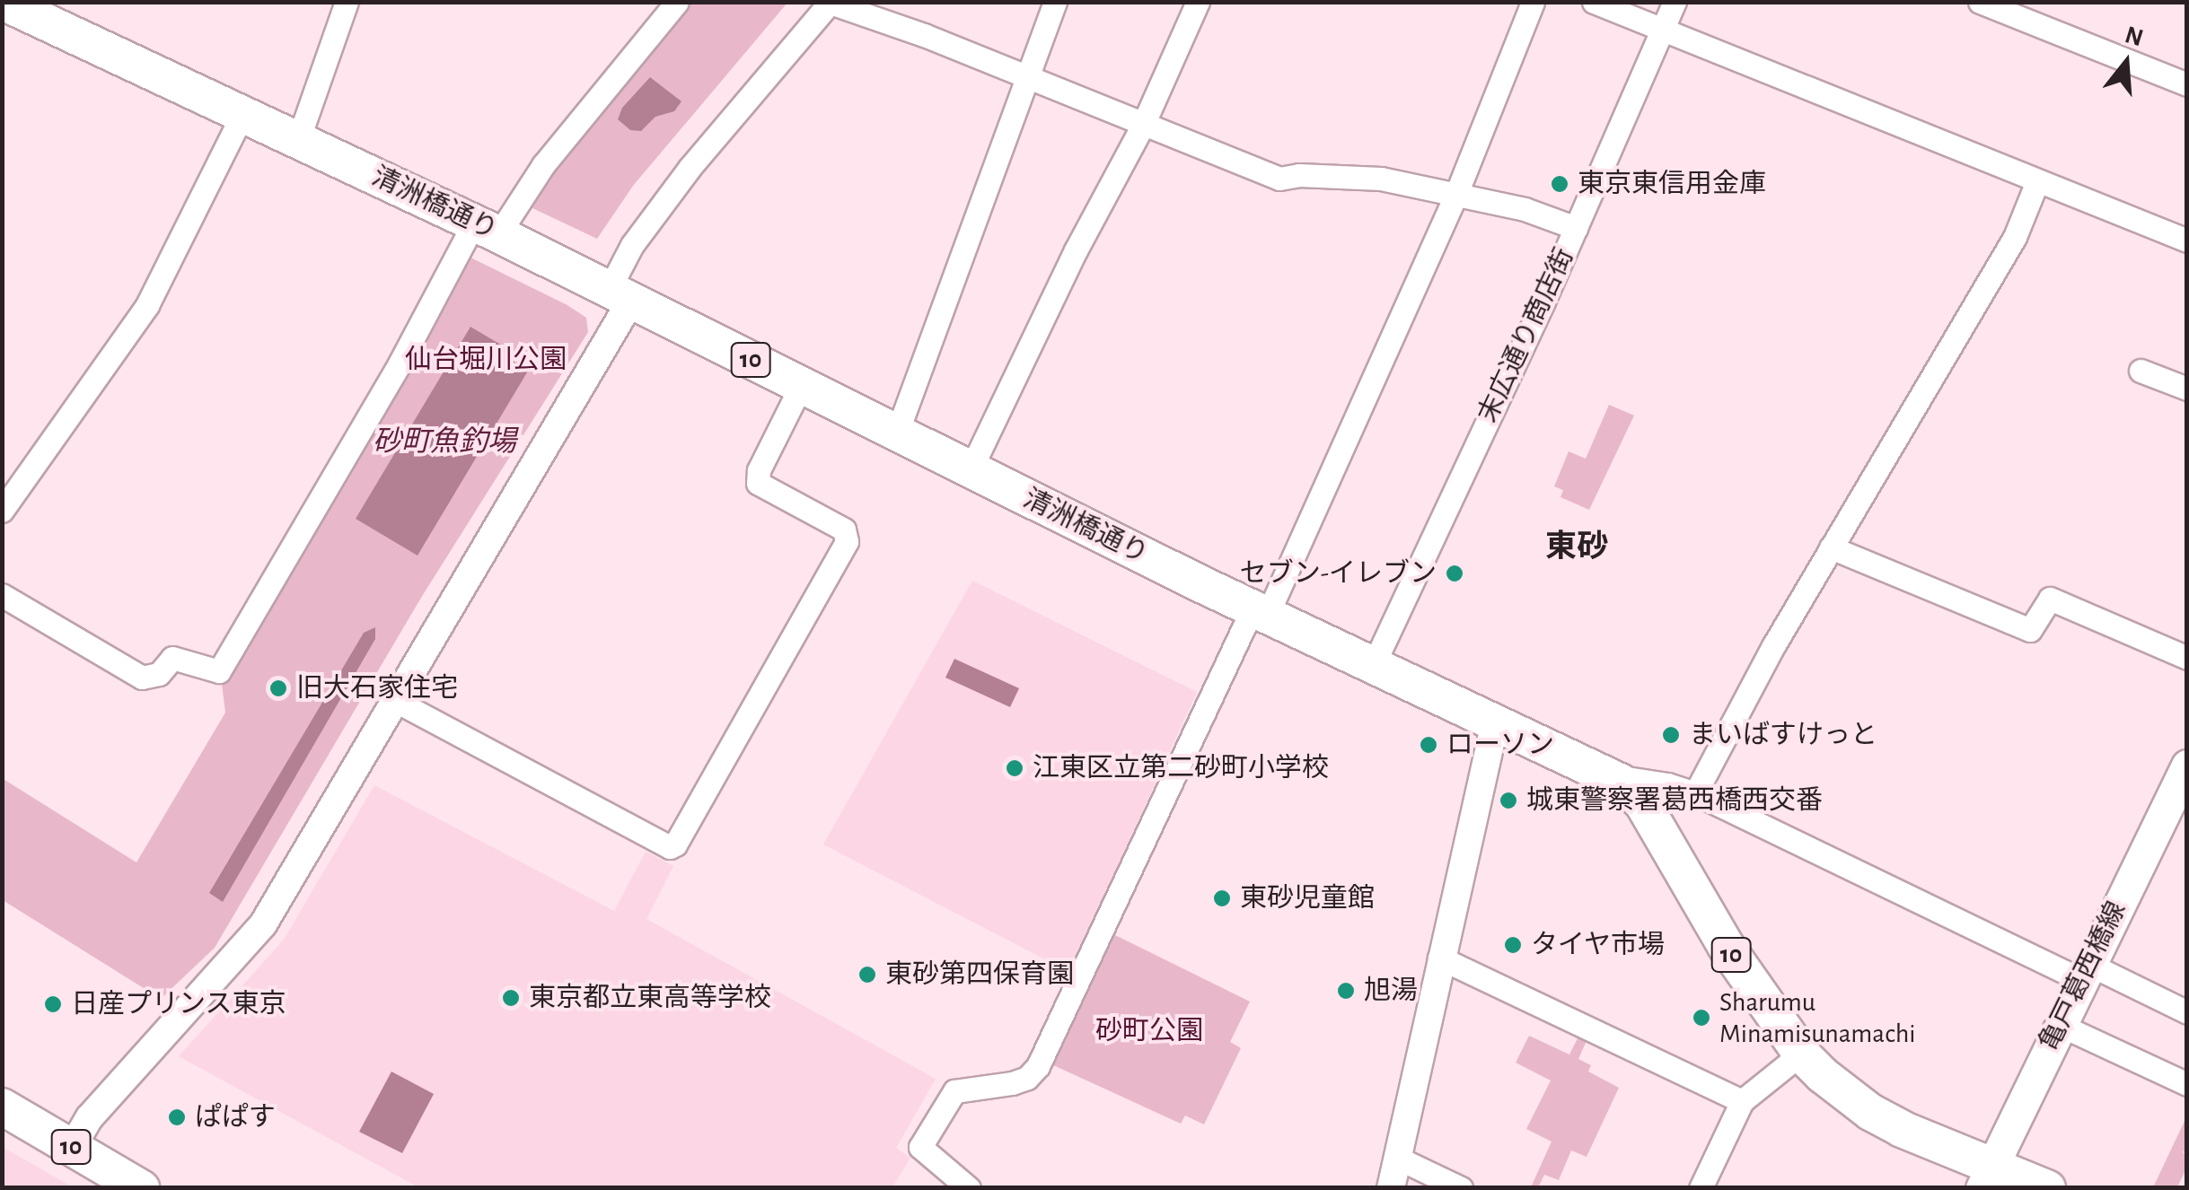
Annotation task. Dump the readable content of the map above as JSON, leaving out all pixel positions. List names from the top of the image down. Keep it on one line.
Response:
{"streets":{"main road":["清洲橋通り","10","亀戸葛西橋線"],"street":["末広通り商店街"]},"crossings":[["清洲橋通り","末広通り商店街"],["清洲橋通り","亀戸葛西橋線"]],"districts":["東砂"],"water":["砂町魚釣場"],"parks":["仙台堀川公園","砂町公園"],"places":["東京東信用金庫","セブン-イレブン","旧大石家住宅","まいばすけっと","ローソン","江東区立第二砂町小学校","城東警察署葛西橋西交番","東砂児童館","タイヤ市場","東砂第四保育園","旭湯","東京都立東高等学校","日産プリンス東京","Sharumu Minamisunamachi","ぱぱす"],"north":"top"}
